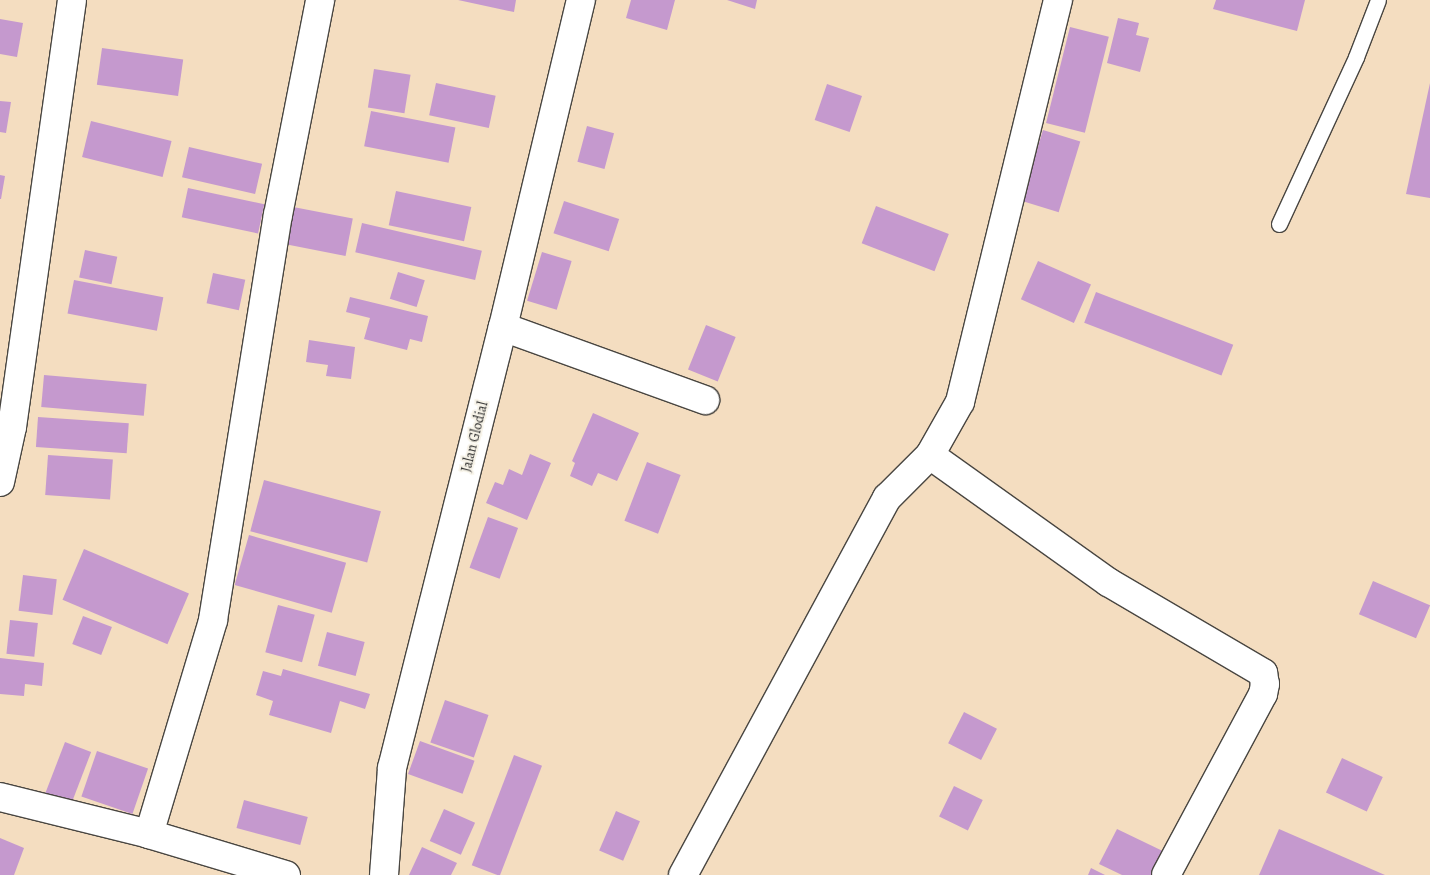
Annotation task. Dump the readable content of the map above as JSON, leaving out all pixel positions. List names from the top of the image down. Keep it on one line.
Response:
{"streets":{"street":["Jalan Glodial"]}}
